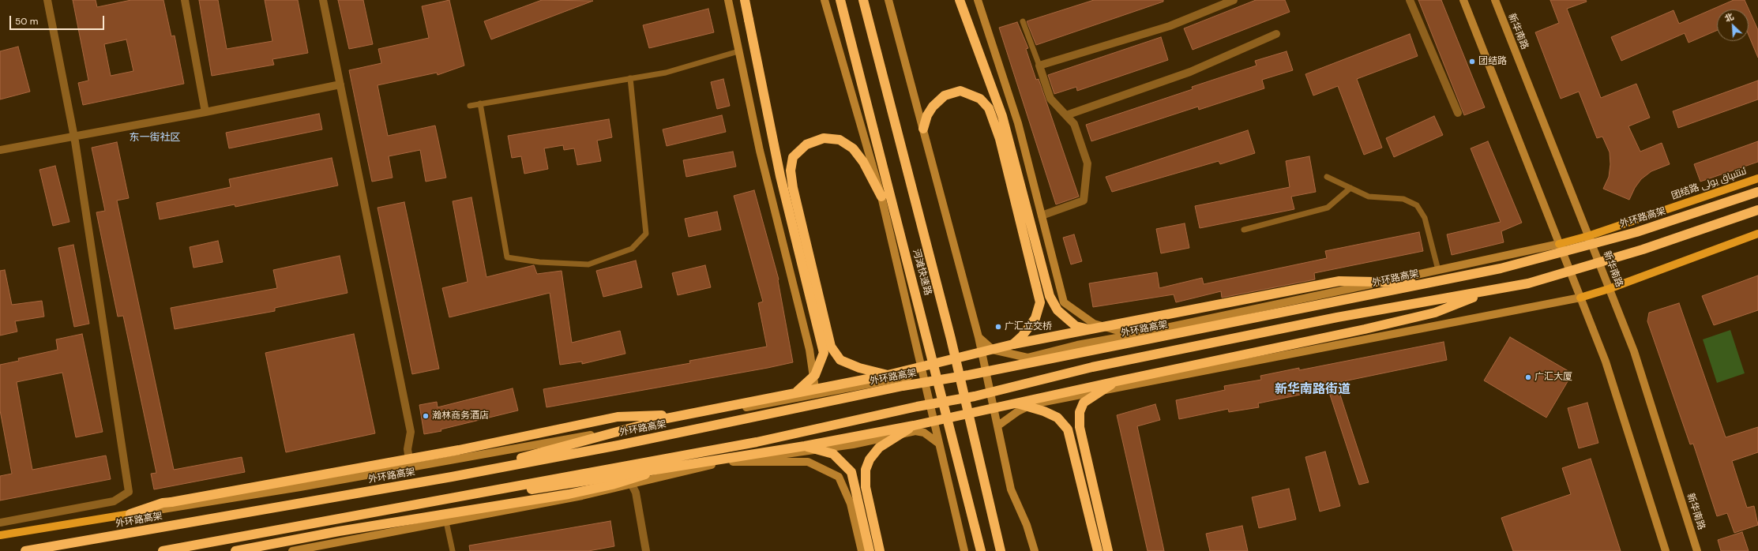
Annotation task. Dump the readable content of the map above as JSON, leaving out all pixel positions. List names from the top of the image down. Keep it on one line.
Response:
{"streets":{"highway":["外环路高架","河滩快速路"],"main road":["团结路 ئىتتىپاق يولى"],"street":["新华南路"]},"crossings":[["新华南路","团结路 ئىتتىپاق يولى"]],"districts":["东一街社区","新华南路街道"],"places":["团结路","广汇立交桥","广汇大厦","瀚林商务酒店"],"scale_bar":"50 m","north":"top left"}
